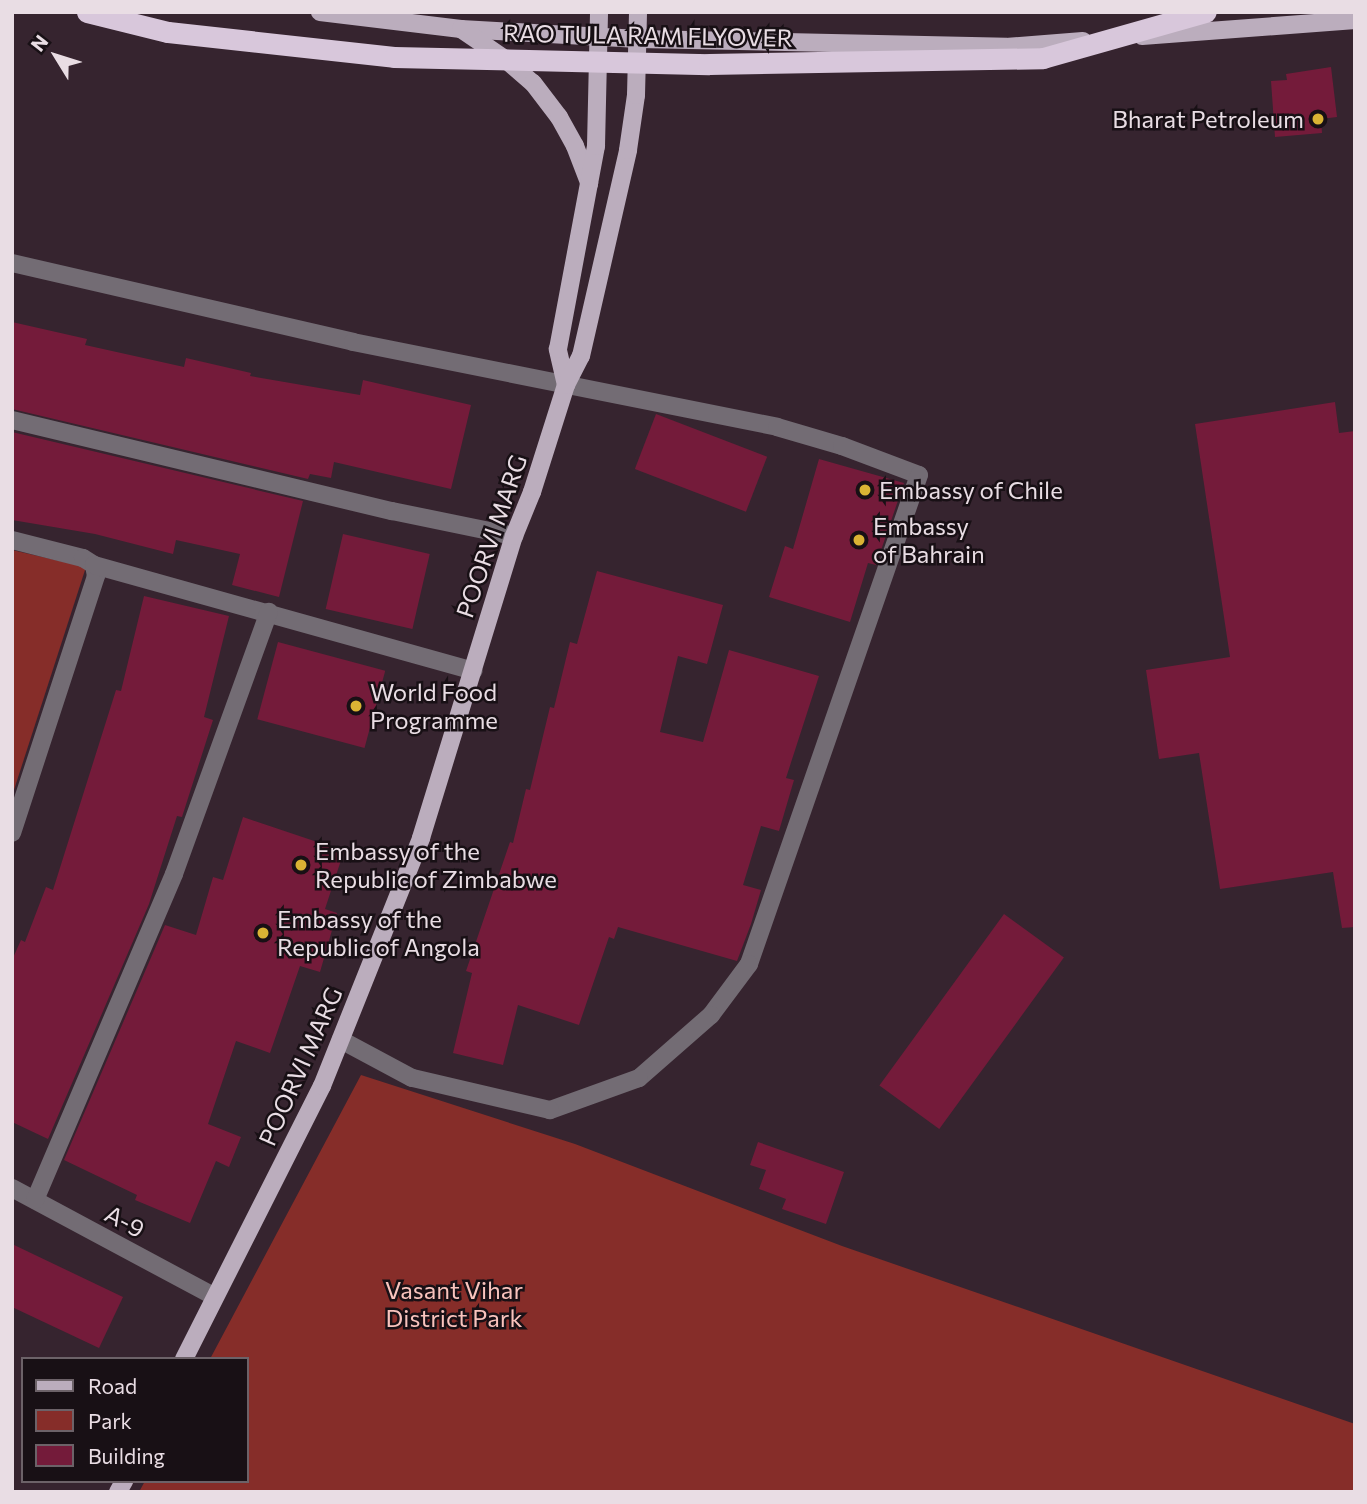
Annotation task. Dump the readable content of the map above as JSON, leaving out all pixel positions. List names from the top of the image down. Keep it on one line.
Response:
{"streets":{"highway":["RAO TULA RAM FLYOVER"],"main road":["POORVI MARG"],"street":["A-9"]},"crossings":[["POORVI MARG","A-9"]],"parks":["Vasant Vihar District Park"],"places":["Bharat Petroleum","Embassy of Chile","Embassy of Bahrain","World Food Programme","Embassy of the Republic of Zimbabwe","Embassy of the Republic of Angola"],"legend":["Road","Park","Building"],"north":"top left"}
